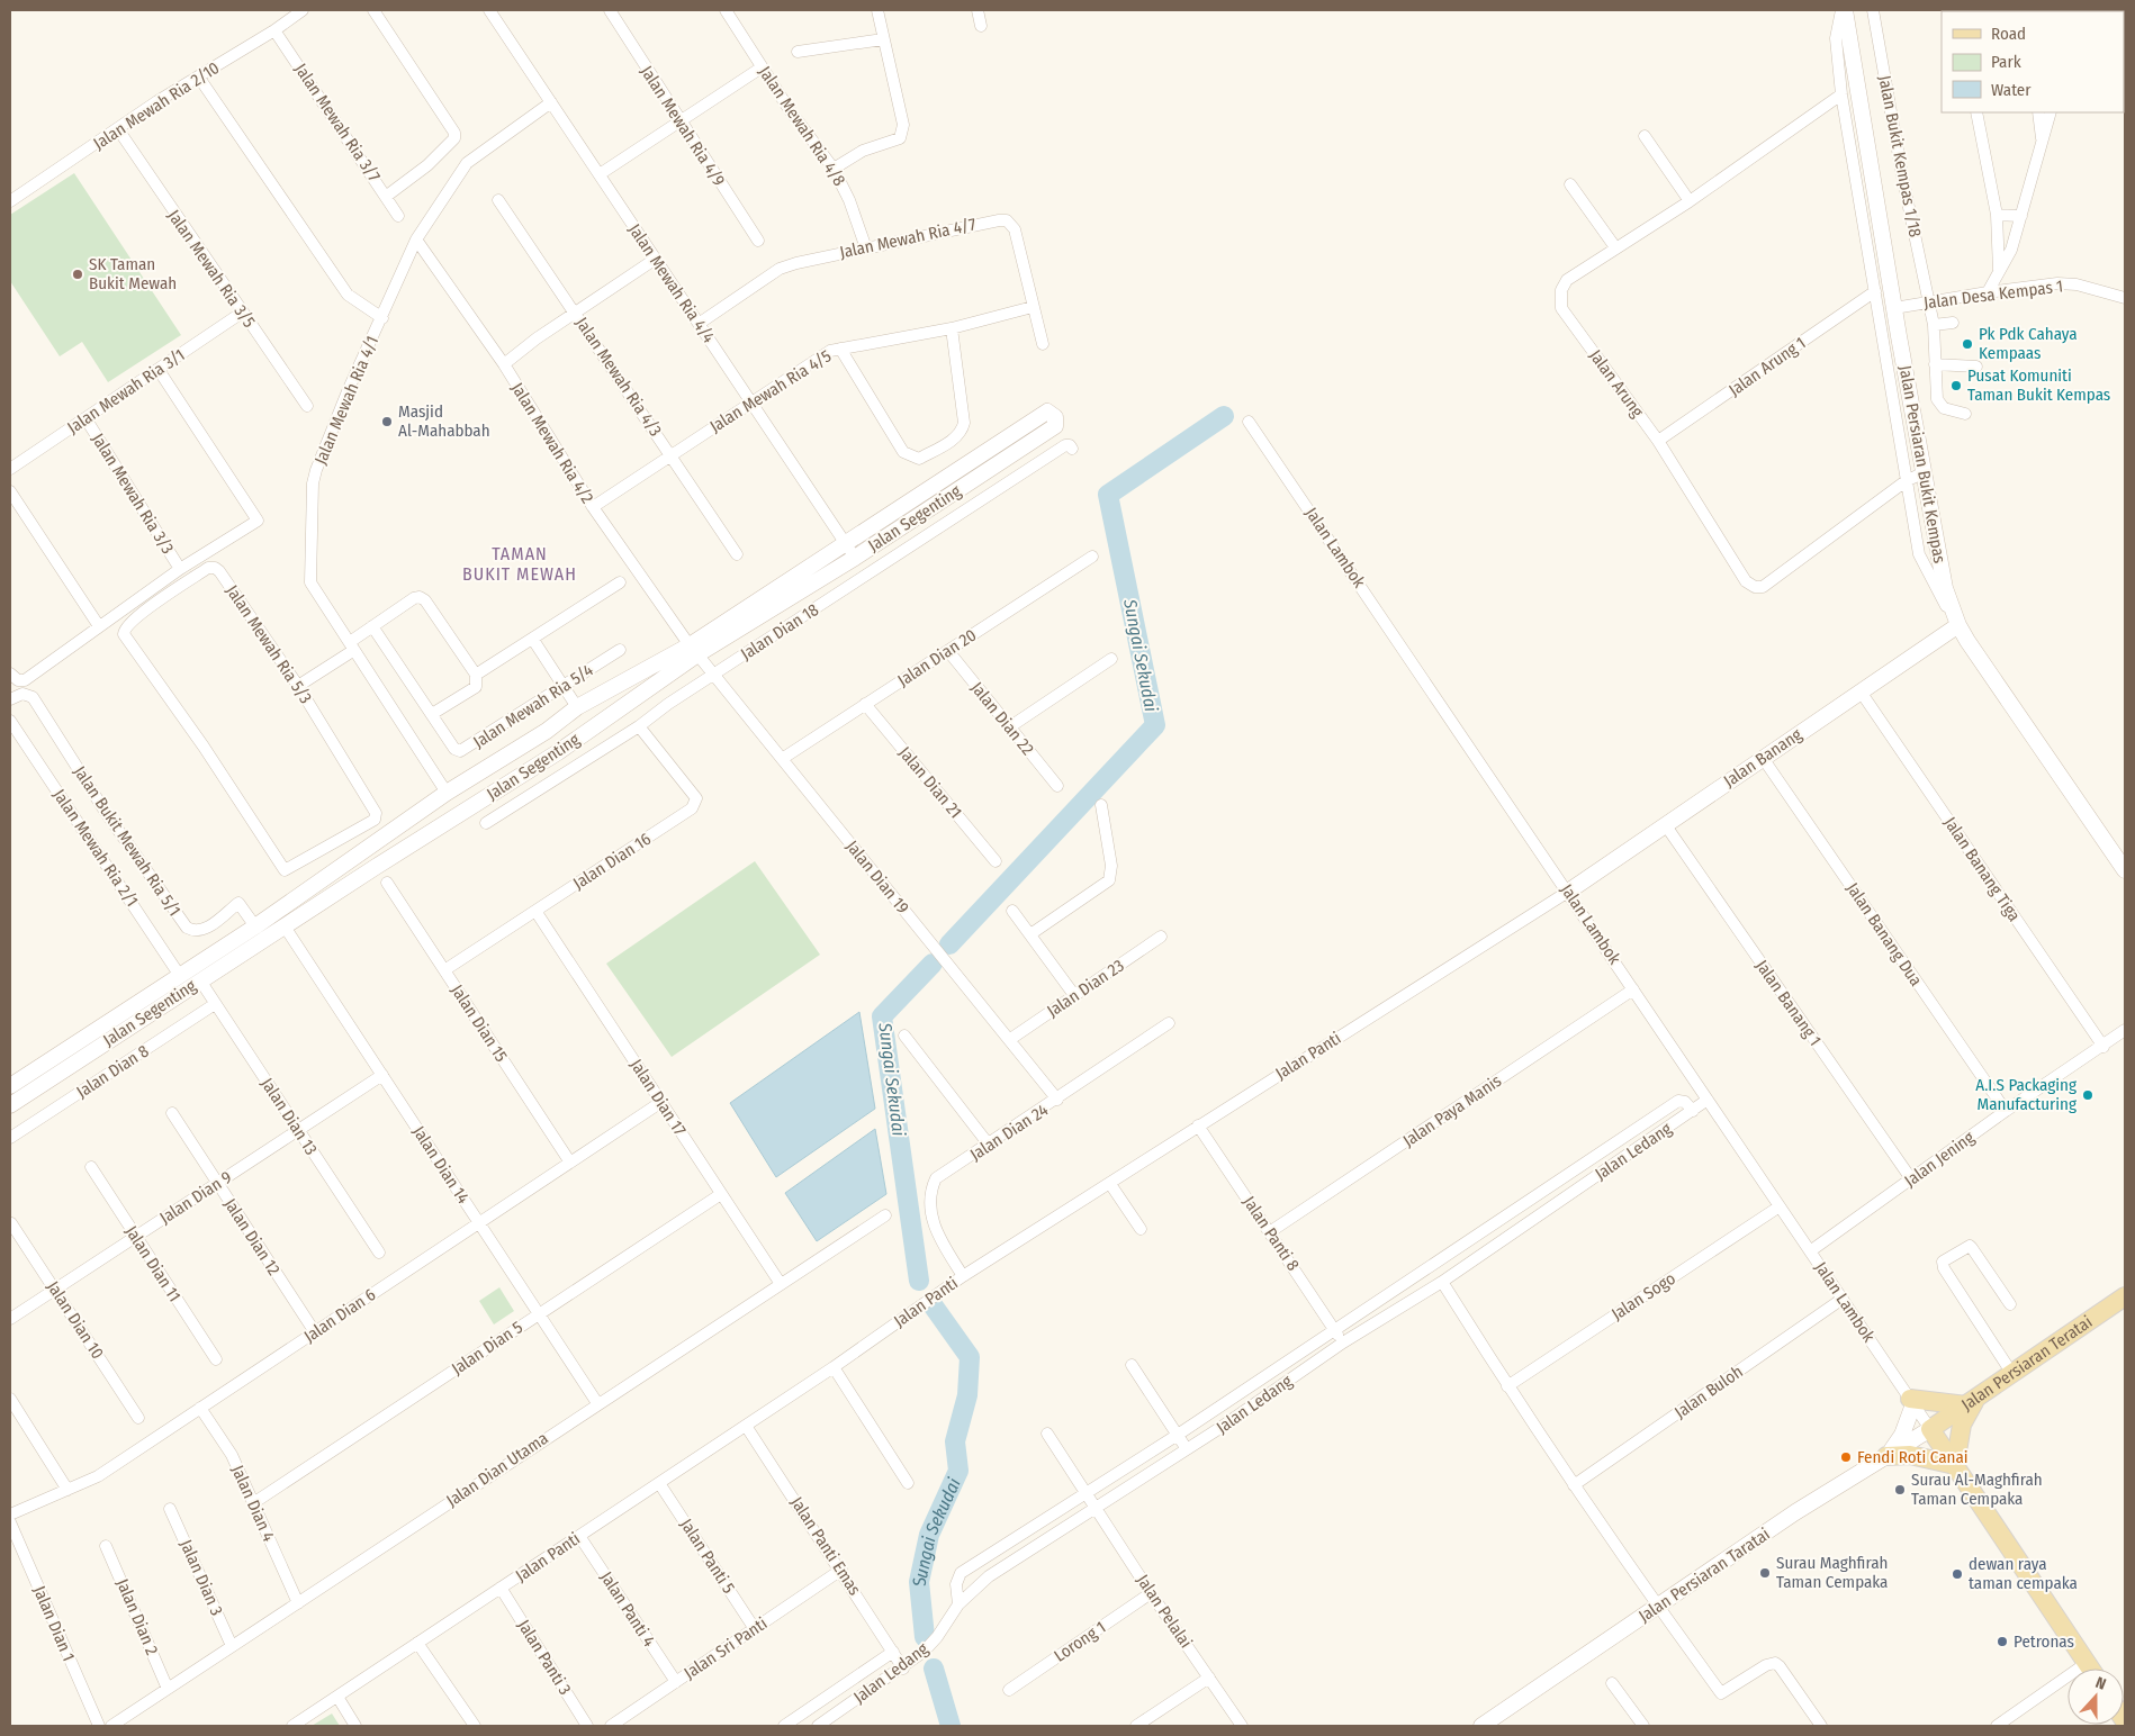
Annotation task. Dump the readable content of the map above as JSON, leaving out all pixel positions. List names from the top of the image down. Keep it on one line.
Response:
{"streets":{"main road":["Jalan Persiaran Teratai"],"street":["Jalan Mewah Ria 2/10","Jalan Mewah Ria 3/7","Jalan Mewah Ria 4/9","Jalan Mewah Ria 4/8","Jalan Bukit Kempas 1/18","Jalan Mewah Ria 4/7","Jalan Mewah Ria 3/5","Jalan Mewah Ria 4/4","Jalan Desa Kempas 1","Jalan Arung 1","Jalan Mewah Ria 4/3","Jalan Arung","Jalan Mewah Ria 3/1","Jalan Mewah Ria 4/5","Jalan Mewah Ria 4/1","Jalan Mewah Ria 4/2","Jalan Persiaran Bukit Kempas","Jalan Mewah Ria 3/3","Jalan Segenting","Jalan Lambok","Jalan Dian 18","Jalan Mewah Ria 5/3","Jalan Dian 20","Jalan Mewah Ria 5/4","Jalan Dian 22","Jalan Banang","Jalan Dian 21","Jalan Bukit Mewah Ria 5/1","Jalan Mewah Ria 2/1","Jalan Dian 16","Jalan Banang Tiga","Jalan Dian 19","Jalan Banang Dua","Jalan Dian 23","Jalan Banang 1","Jalan Dian 15","Jalan Panti","Jalan Dian 8","Jalan Dian 17","Jalan Paya Manis","Jalan Dian 13","Jalan Dian 24","Jalan Ledang","Jalan Jening","Jalan Dian 14","Jalan Dian 9","Jalan Panti 8","Jalan Dian 12","Jalan Dian 11","Jalan Sogo","Jalan Dian 6","Jalan Dian 10","Jalan Dian 5","Jalan Buloh","Jalan Dian Utama","Jalan Dian 4","Jalan Panti Emas","Jalan Panti 5","Jalan Persiaran Taratai","Jalan Dian 3","Jalan Panti 4","Jalan Pelalai","Jalan Dian 2","Jalan Dian 1","Lorong 1","Jalan Sri Panti","Jalan Panti 3"]},"crossings":[["Jalan Mewah Ria 2/10","Jalan Mewah Ria 3/7"],["Jalan Mewah Ria 2/10","Jalan Mewah Ria 3/5"],["Jalan Mewah Ria 4/8","Jalan Mewah Ria 4/7"],["Jalan Bukit Kempas 1/18","Jalan Desa Kempas 1"],["Jalan Mewah Ria 4/7","Jalan Mewah Ria 4/4"],["Jalan Mewah Ria 4/7","Jalan Mewah Ria 4/5"],["Jalan Mewah Ria 3/5","Jalan Mewah Ria 3/1"],["Jalan Mewah Ria 4/4","Jalan Mewah Ria 4/5"],["Jalan Mewah Ria 4/4","Jalan Mewah Ria 4/1"],["Jalan Mewah Ria 4/4","Jalan Segenting"],["Jalan Desa Kempas 1","Jalan Persiaran Bukit Kempas"],["Jalan Arung 1","Jalan Arung"],["Jalan Mewah Ria 4/3","Jalan Mewah Ria 4/5"],["Jalan Arung","Jalan Persiaran Bukit Kempas"],["Jalan Mewah Ria 3/1","Jalan Mewah Ria 3/3"],["Jalan Mewah Ria 4/5","Jalan Mewah Ria 4/2"],["Jalan Mewah Ria 4/1","Jalan Mewah Ria 4/2"],["Jalan Mewah Ria 4/1","Jalan Segenting"],["Jalan Mewah Ria 4/2","Jalan Segenting"],["Jalan Mewah Ria 4/2","Jalan Dian 19"],["Jalan Persiaran Bukit Kempas","Jalan Banang"],["Jalan Segenting","Jalan Bukit Mewah Ria 5/1"],["Jalan Segenting","Jalan Mewah Ria 2/1"],["Jalan Segenting","Jalan Dian 19"],["Jalan Segenting","Jalan Dian 13"],["Jalan Segenting","Jalan Dian 14"],["Jalan Lambok","Jalan Banang"],["Jalan Lambok","Jalan Panti"],["Jalan Lambok","Jalan Paya Manis"],["Jalan Lambok","Jalan Ledang"],["Jalan Lambok","Jalan Jening"],["Jalan Lambok","Jalan Sogo"],["Jalan Lambok","Jalan Persiaran Teratai"],["Jalan Lambok","Jalan Buloh"],["Jalan Lambok","Jalan Persiaran Taratai"],["Jalan Dian 18","Jalan Dian 16"],["Jalan Dian 18","Jalan Dian 19"],["Jalan Dian 20","Jalan Dian 22"],["Jalan Dian 20","Jalan Dian 21"],["Jalan Dian 20","Jalan Dian 19"],["Jalan Banang","Jalan Banang Tiga"],["Jalan Banang","Jalan Banang Dua"],["Jalan Banang","Jalan Banang 1"],["Jalan Banang","Jalan Panti"],["Jalan Dian 16","Jalan Dian 15"],["Jalan Dian 16","Jalan Dian 17"],["Jalan Banang Tiga","Jalan Jening"],["Jalan Dian 19","Jalan Dian 23"],["Jalan Dian 19","Jalan Dian 24"],["Jalan Banang Dua","Jalan Jening"],["Jalan Banang 1","Jalan Jening"],["Jalan Dian 15","Jalan Dian 6"],["Jalan Panti","Jalan Dian 24"],["Jalan Panti","Jalan Panti 8"],["Jalan Panti","Jalan Panti Emas"],["Jalan Panti","Jalan Panti 5"],["Jalan Panti","Jalan Panti 4"],["Jalan Panti","Jalan Panti 3"],["Jalan Dian 8","Jalan Dian 13"],["Jalan Dian 17","Jalan Dian 6"],["Jalan Dian 17","Jalan Dian 5"],["Jalan Dian 17","Jalan Dian Utama"],["Jalan Paya Manis","Jalan Panti 8"],["Jalan Dian 13","Jalan Dian 9"],["Jalan Ledang","Jalan Panti 8"],["Jalan Ledang","Jalan Panti Emas"],["Jalan Ledang","Jalan Pelalai"],["Jalan Dian 14","Jalan Dian 9"],["Jalan Dian 14","Jalan Dian 6"],["Jalan Dian 14","Jalan Dian 5"],["Jalan Dian 14","Jalan Dian Utama"],["Jalan Dian 9","Jalan Dian 12"],["Jalan Dian 9","Jalan Dian 11"],["Jalan Dian 9","Jalan Dian 10"],["Jalan Dian 12","Jalan Dian 6"],["Jalan Dian 6","Jalan Dian 4"],["Jalan Dian 5","Jalan Dian 4"],["Jalan Persiaran Teratai","Jalan Persiaran Taratai"],["Jalan Dian Utama","Jalan Dian 4"],["Jalan Dian Utama","Jalan Dian 3"],["Jalan Dian Utama","Jalan Dian 2"],["Jalan Panti Emas","Jalan Sri Panti"],["Jalan Panti 5","Jalan Sri Panti"],["Jalan Panti 4","Jalan Sri Panti"],["Jalan Pelalai","Lorong 1"]],"districts":["TAMAN BUKIT MEWAH"],"water":["Sungai Sekudai"],"places":["SK Taman Bukit Mewah","Pk Pdk Cahaya Kempaas","Pusat Komuniti Taman Bukit Kempas","Masjid Al-Mahabbah","A.I.S Packaging Manufacturing","Fendi Roti Canai","Surau Al-Maghfirah Taman Cempaka","Surau Maghfirah Taman Cempaka","dewan raya taman cempaka","Petronas"],"legend":["Road","Park","Water"],"north":"top"}
